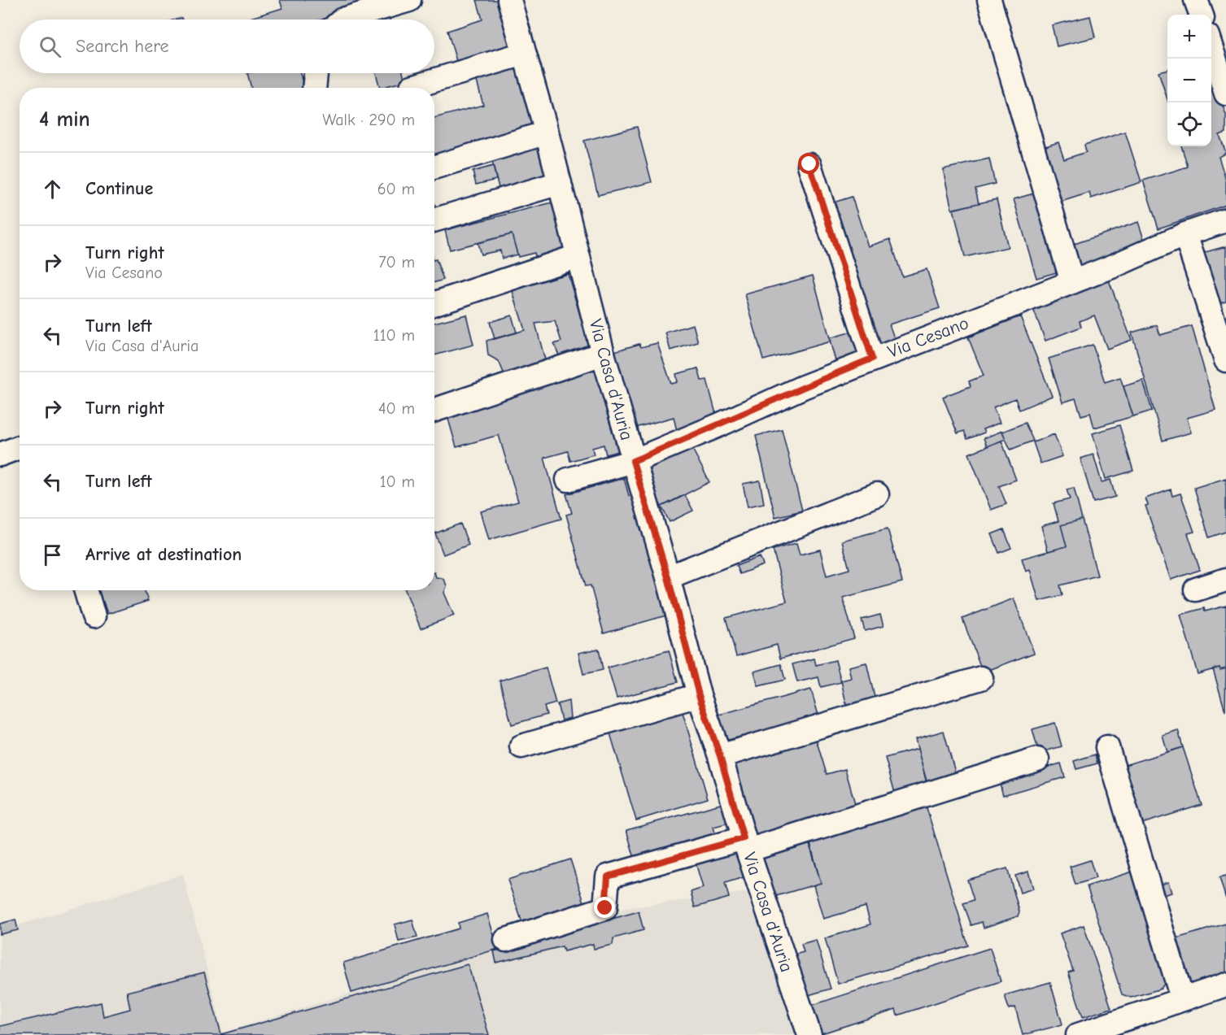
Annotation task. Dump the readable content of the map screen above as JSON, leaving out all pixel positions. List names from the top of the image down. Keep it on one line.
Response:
{"streets":{"street":["Via Cesano","Via Casa d'Auria"]},"crossings":[["Via Cesano","Via Casa d'Auria"]],"page":{"map_buttons":["+","−"],"search":"Search here","heading":["4 min","Walk · 290 m"],"list":[["Continue","60 m"],["Turn right","Via Cesano","70 m"],["Turn left","Via Casa d'Auria","110 m"],["Turn right","40 m"],["Turn left","10 m"],"Arrive at destination"]}}
